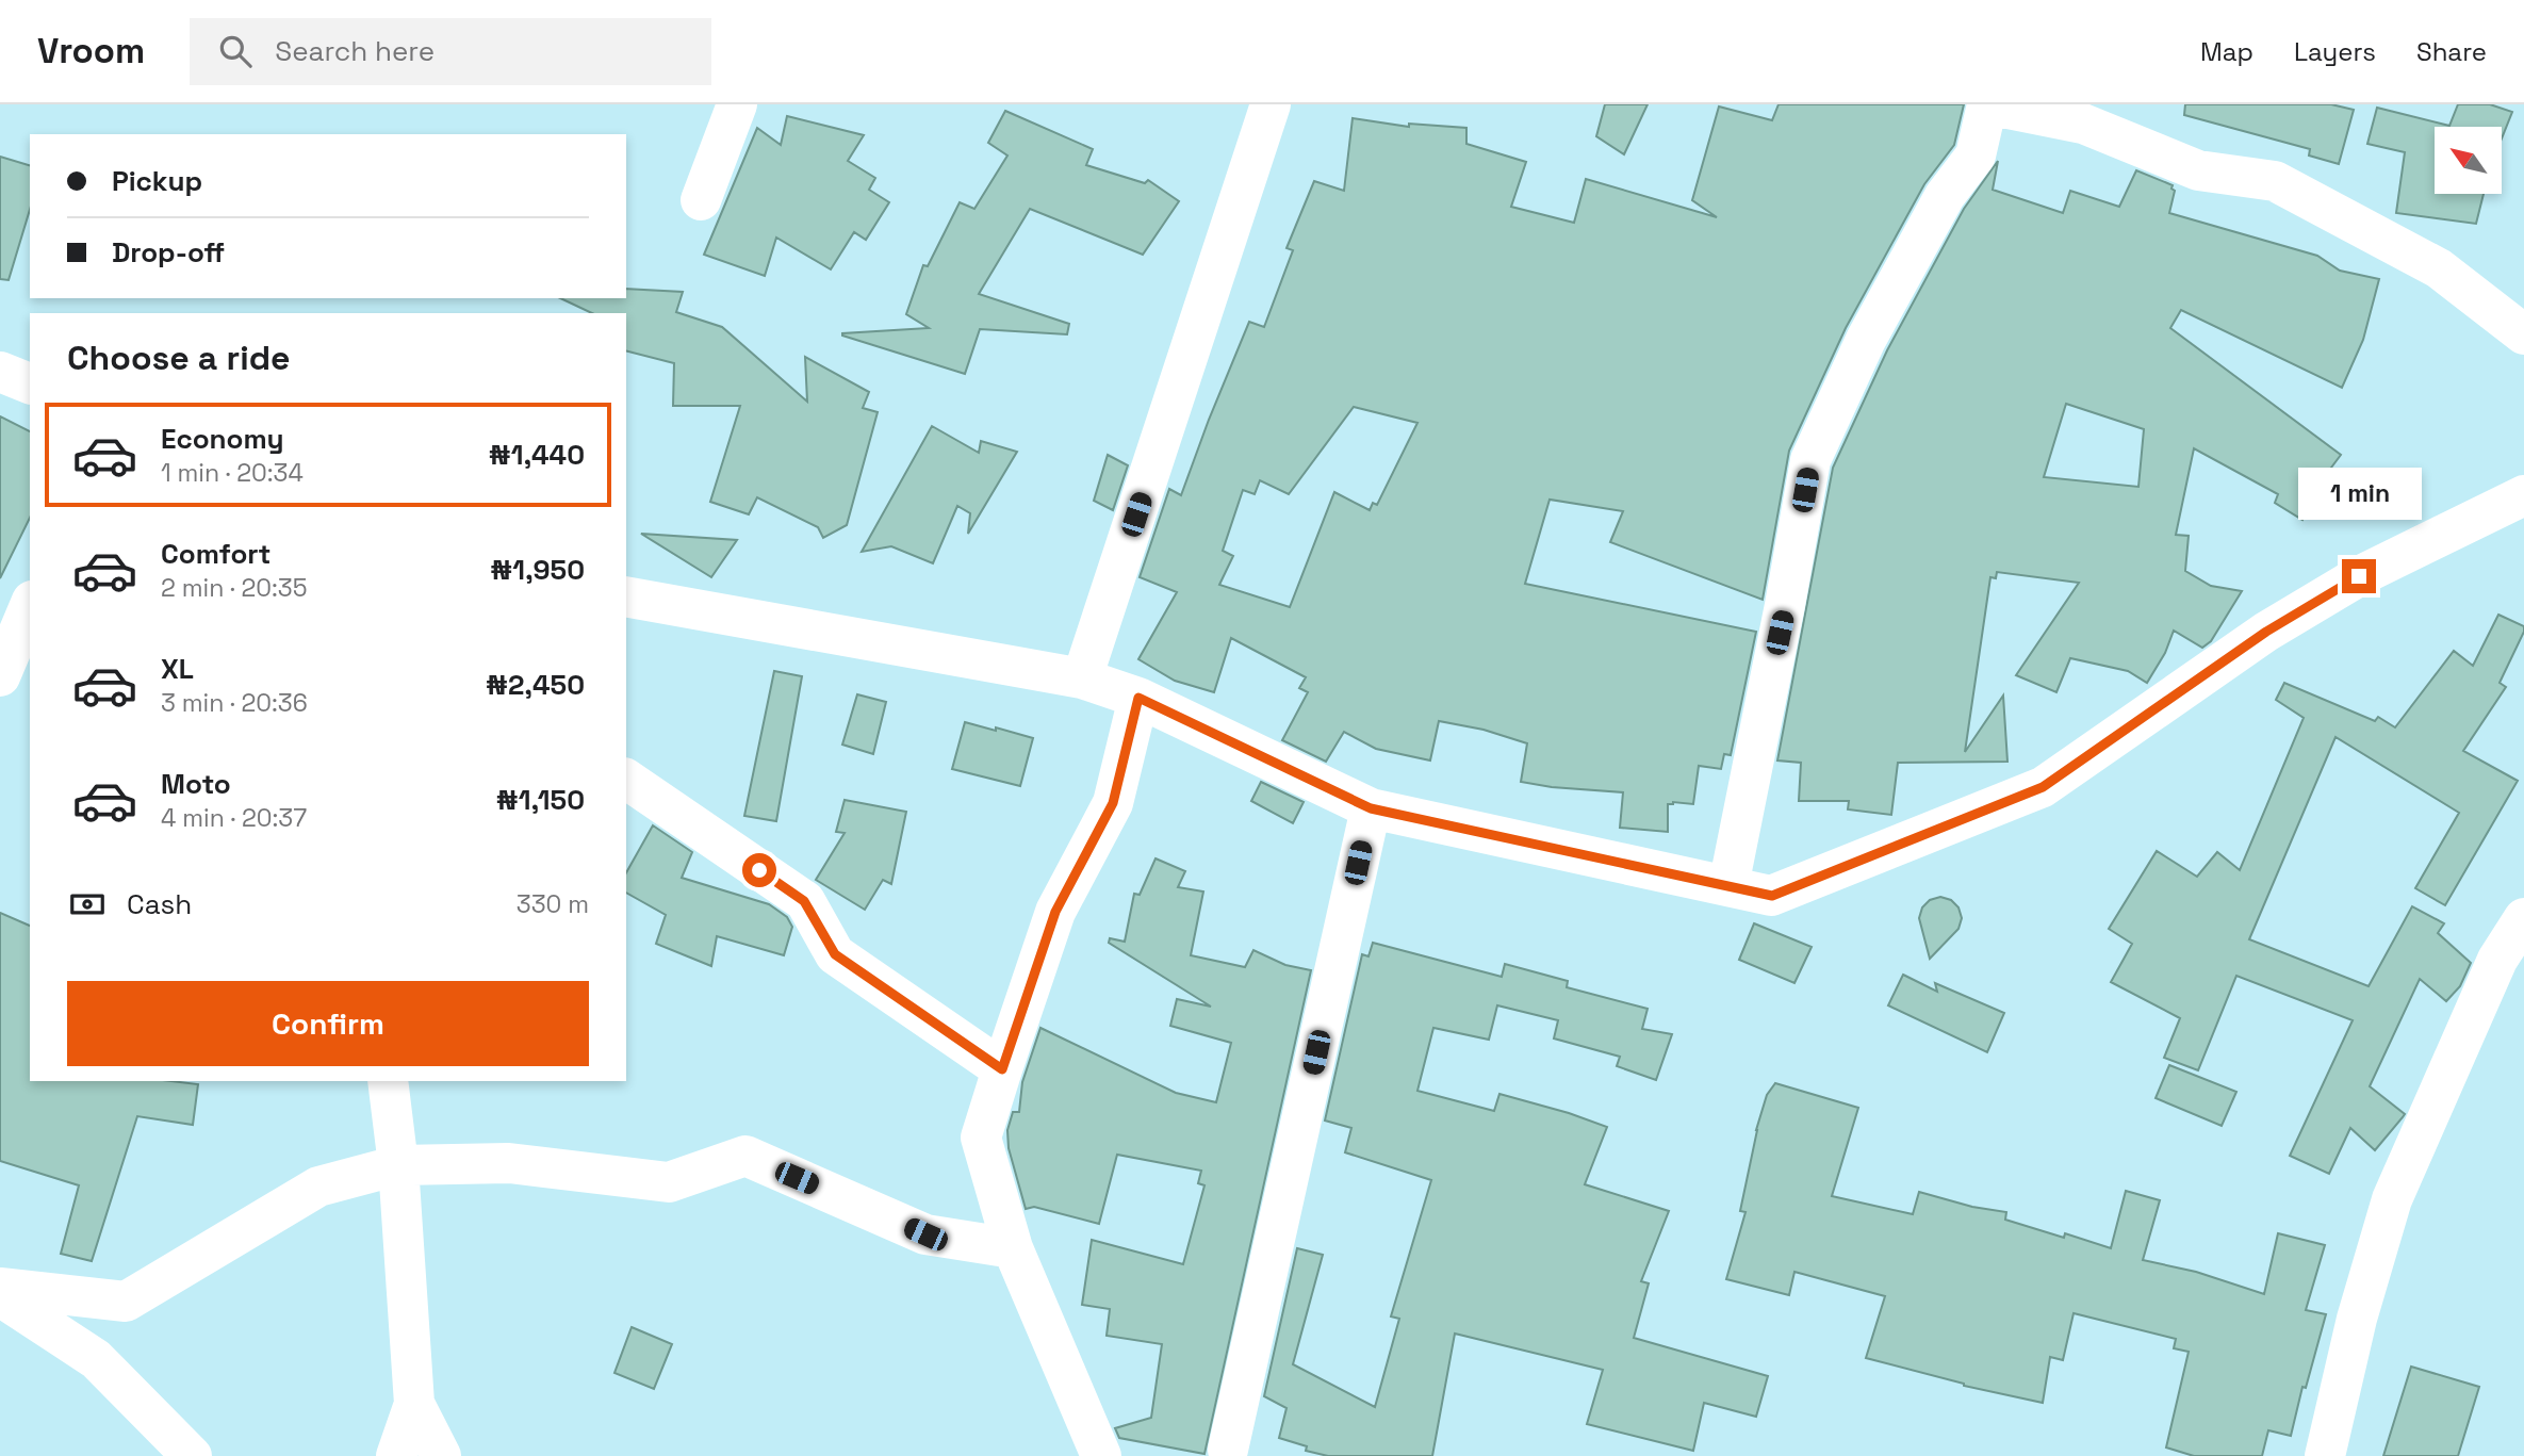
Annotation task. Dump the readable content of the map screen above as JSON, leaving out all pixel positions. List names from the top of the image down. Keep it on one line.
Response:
{"north":"top left","page":{"header":"Vroom","search":"Search here","nav":["Map","Layers","Share"],"banner":["Pickup","Drop-off"],"heading":"Choose a ride","list":[{"name":"Economy","note":"1 min · 20:34","value":"₦1,440"},{"name":"Comfort","note":"2 min · 20:35","value":"₦1,950"},{"name":"XL","note":"3 min · 20:36","value":"₦2,450"},{"name":"Moto","note":"4 min · 20:37","value":"₦1,150"}],"bubble":"1 min","pay":["Cash","330 m"],"buttons":"Confirm"}}
